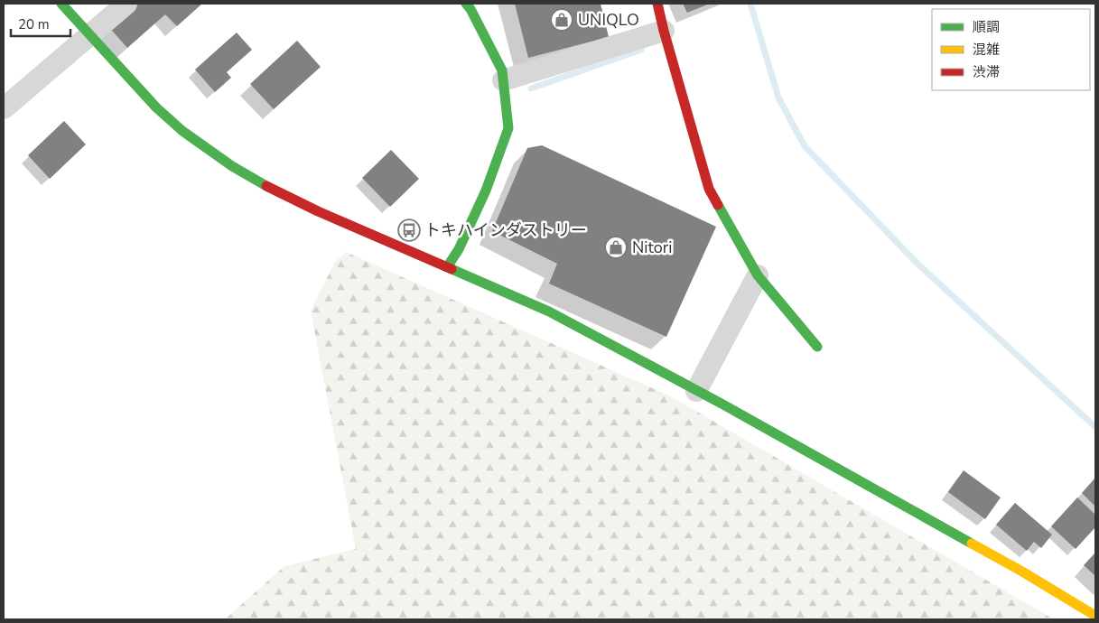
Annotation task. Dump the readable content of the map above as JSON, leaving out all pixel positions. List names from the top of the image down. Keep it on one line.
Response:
{"places":{"shop":["UNIQLO","Nitori"],"bus stop":["トキハインダストリー"]},"legend":["順調","混雑","渋滞"],"scale_bar":"20 m"}
